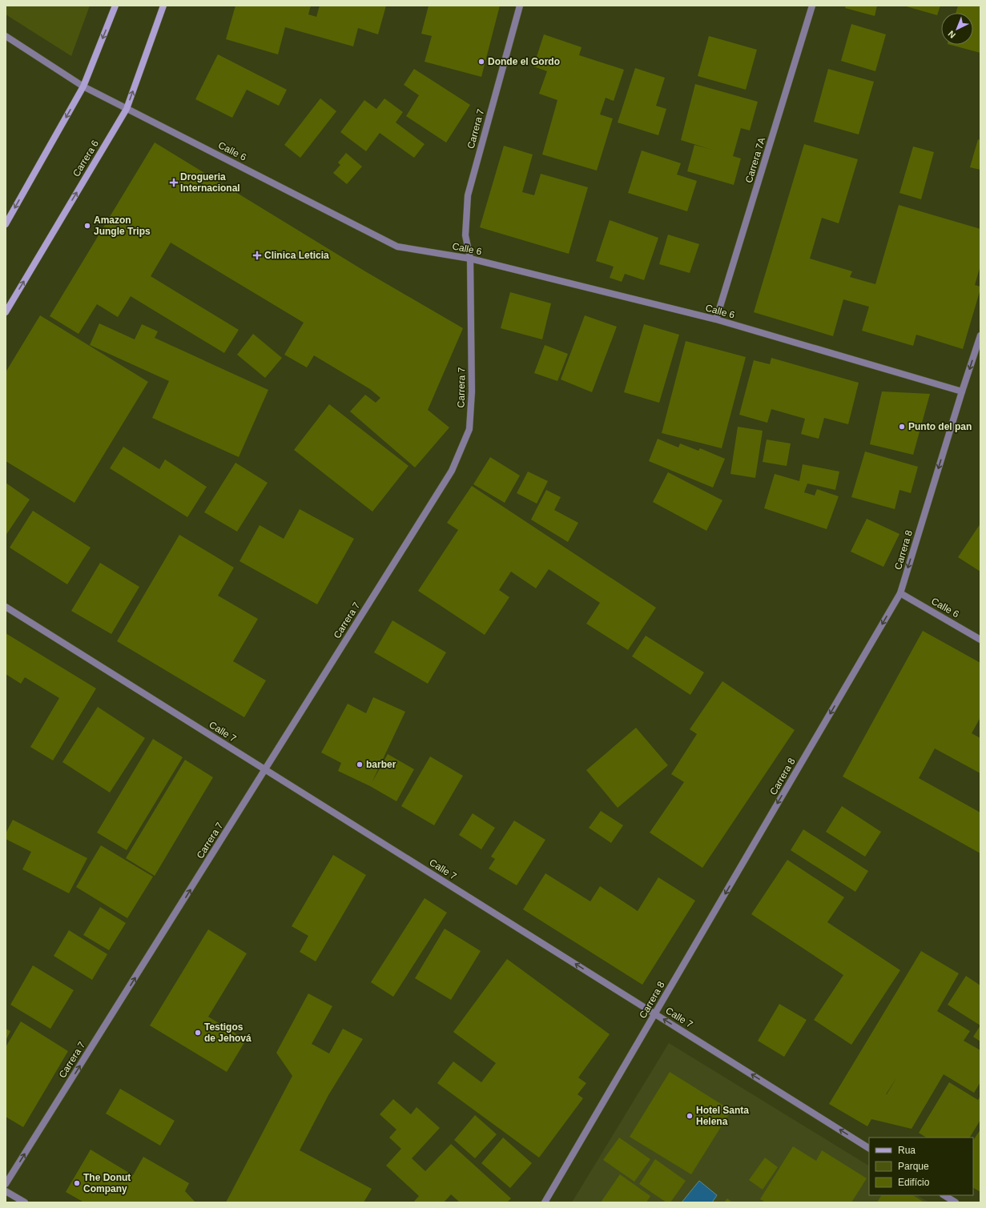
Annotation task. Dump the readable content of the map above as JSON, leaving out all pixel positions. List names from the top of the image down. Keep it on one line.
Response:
{"streets":{"main road":["Carrera 6"],"street":["Carrera 7","Calle 6","Carrera 7A","Carrera 8","Calle 7"]},"crossings":[["Carrera 7","Calle 6"],["Carrera 7","Calle 7"],["Calle 6","Carrera 6"],["Calle 6","Carrera 7A"],["Calle 6","Carrera 8"],["Carrera 8","Calle 7"]],"one_way":["Carrera 7","Carrera 8","Calle 7"],"places":{"other":["Donde el Gordo","Amazon Jungle Trips","Punto del pan","barber","Testigos de Jehová","Hotel Santa Helena","The Donut Company"],"health":["Drogueria Internacional","Clinica Leticia"]},"legend":["Rua","Parque","Edifício"],"north":"bottom left"}
